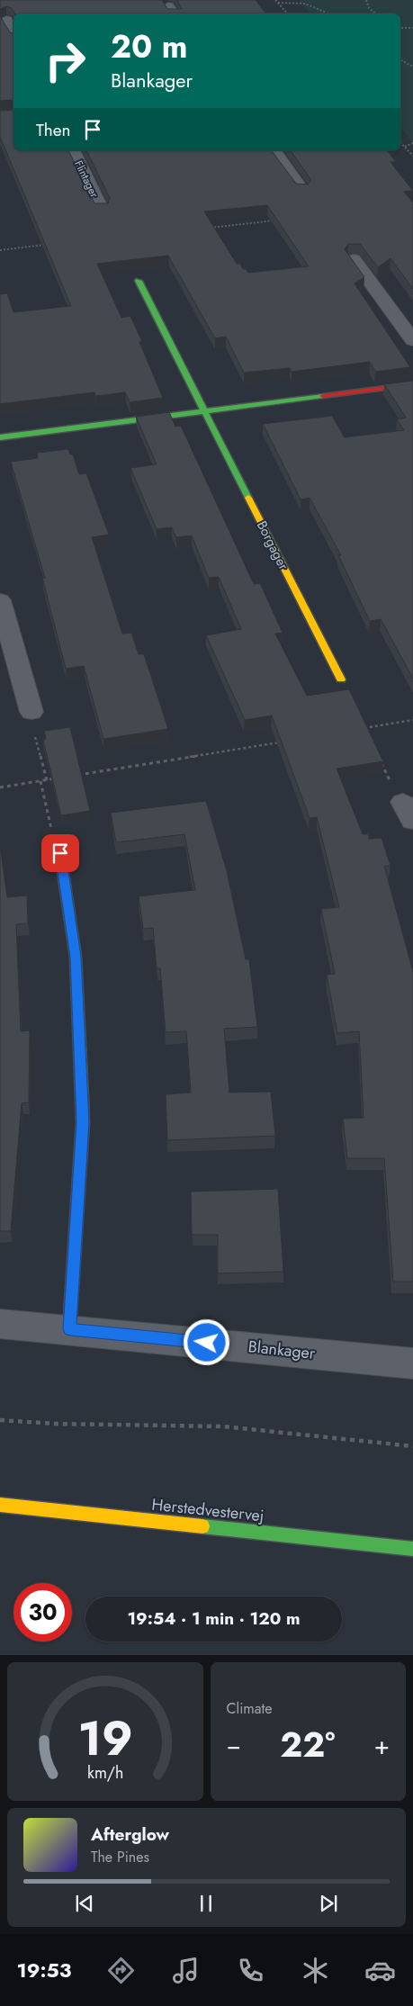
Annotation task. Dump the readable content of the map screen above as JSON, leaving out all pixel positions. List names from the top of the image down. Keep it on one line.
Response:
{"streets":{"street":["Flintager","Borgager","Blankager","Herstedvestervej"]},"page":{"turn":["20 m","Blankager"],"then":"Then","limit":"30","trip":"19:54 · 1 min · 120 m","tile":"Climate","heat":["−","22°","+"],"song":["Afterglow","The Pines"],"tabs":"19:53","gauge":["19","km/h"]}}
